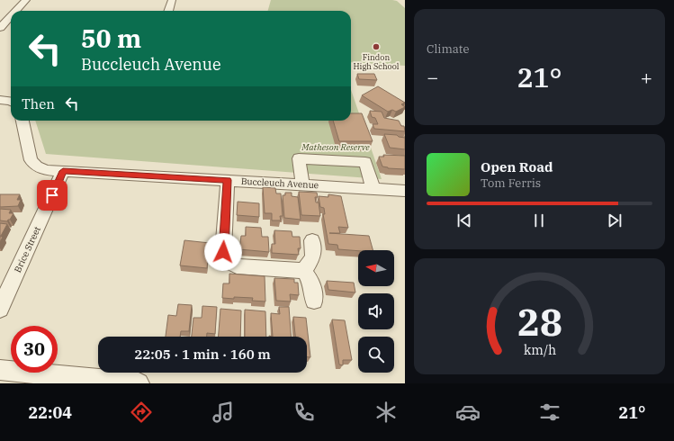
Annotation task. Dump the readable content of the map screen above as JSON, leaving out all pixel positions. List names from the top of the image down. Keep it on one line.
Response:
{"streets":{"street":["Buccleuch Avenue","Brice Street"]},"crossings":[["Buccleuch Avenue","Brice Street"]],"parks":["Matheson Reserve"],"places":["Findon High School"],"north":"left","page":{"tile":"Climate","turn":["50 m","Buccleuch Avenue"],"heat":["−","21°","+"],"then":"Then","song":["Open Road","Tom Ferris"],"limit":"30","trip":"22:05 · 1 min · 160 m","tabs":["22:04","21°"],"gauge":["28","km/h"]}}
